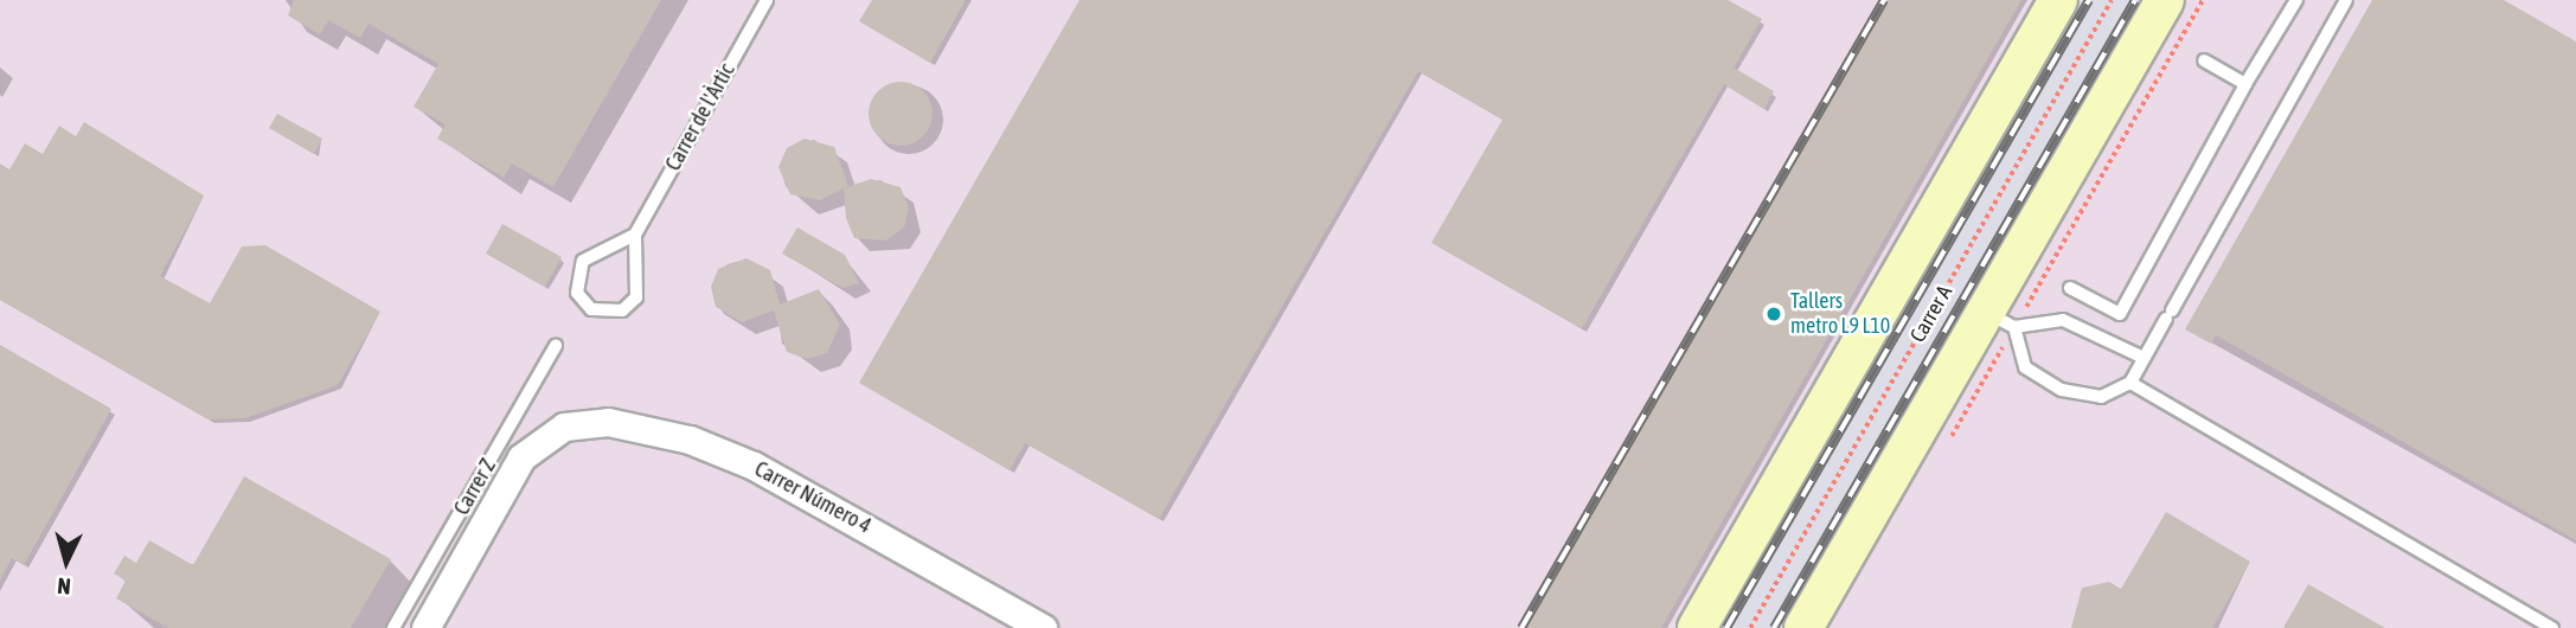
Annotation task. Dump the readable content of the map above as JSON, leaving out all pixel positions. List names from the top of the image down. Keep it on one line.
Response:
{"streets":{"street":["Carrer Z","Carrer Número 4"],"lane":["Carrer de l'Àrtic"],"path":["Carrer A"]},"crossings":[["Carrer Z","Carrer Número 4"]],"places":["Tallers metro L9 L10"],"north":"bottom"}
